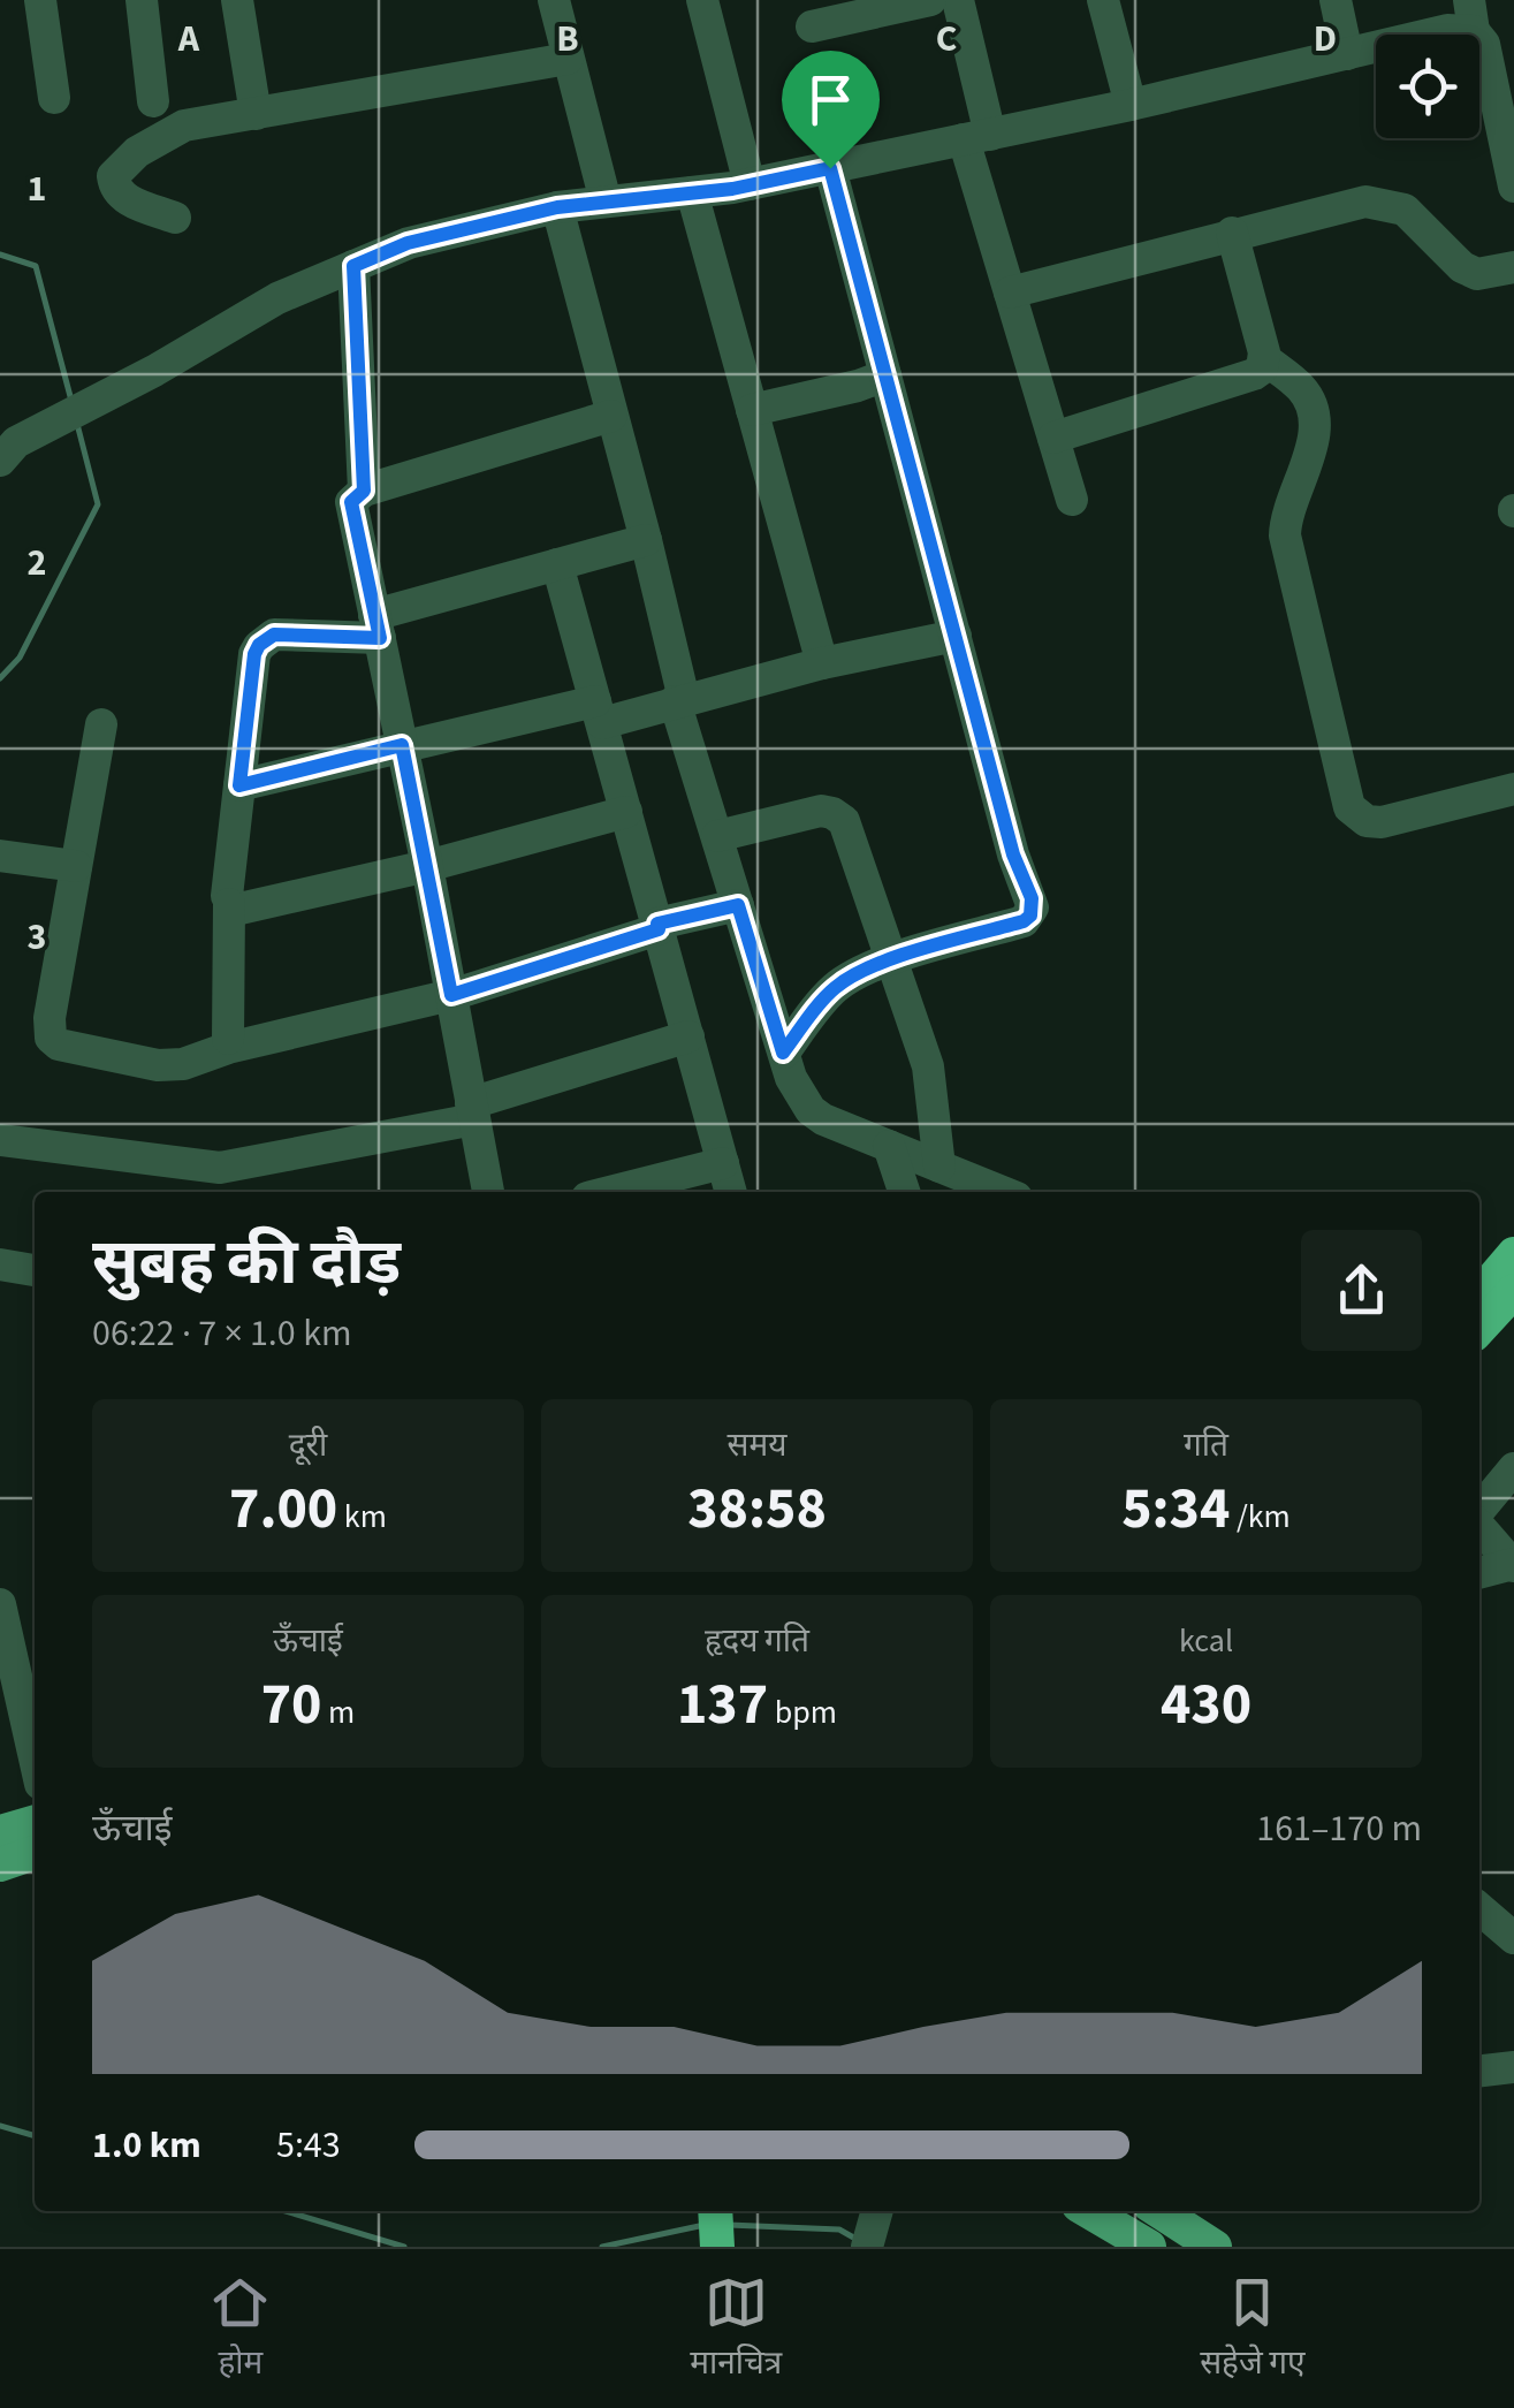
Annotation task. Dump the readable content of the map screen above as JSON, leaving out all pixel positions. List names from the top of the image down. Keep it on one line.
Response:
{"page":{"heading":["सुबह की दौड़","06:22 · 7 × 1.0 km"],"stats":[["दूरी","7.00 km"],["समय","38:58"],["गति","5:34 /km"],["ऊँचाई","70 m"],["हृदय गति","137 bpm"],["kcal","430"]],"chart":["ऊँचाई","161–170 m"],"list":[{"name":"1.0 km","note":"5:43"}],"tabs":["होम","मानचित्र","सहेजे गए"]},"grid":{"columns":["A","B","C","D"],"rows":["1","2","3"]}}
